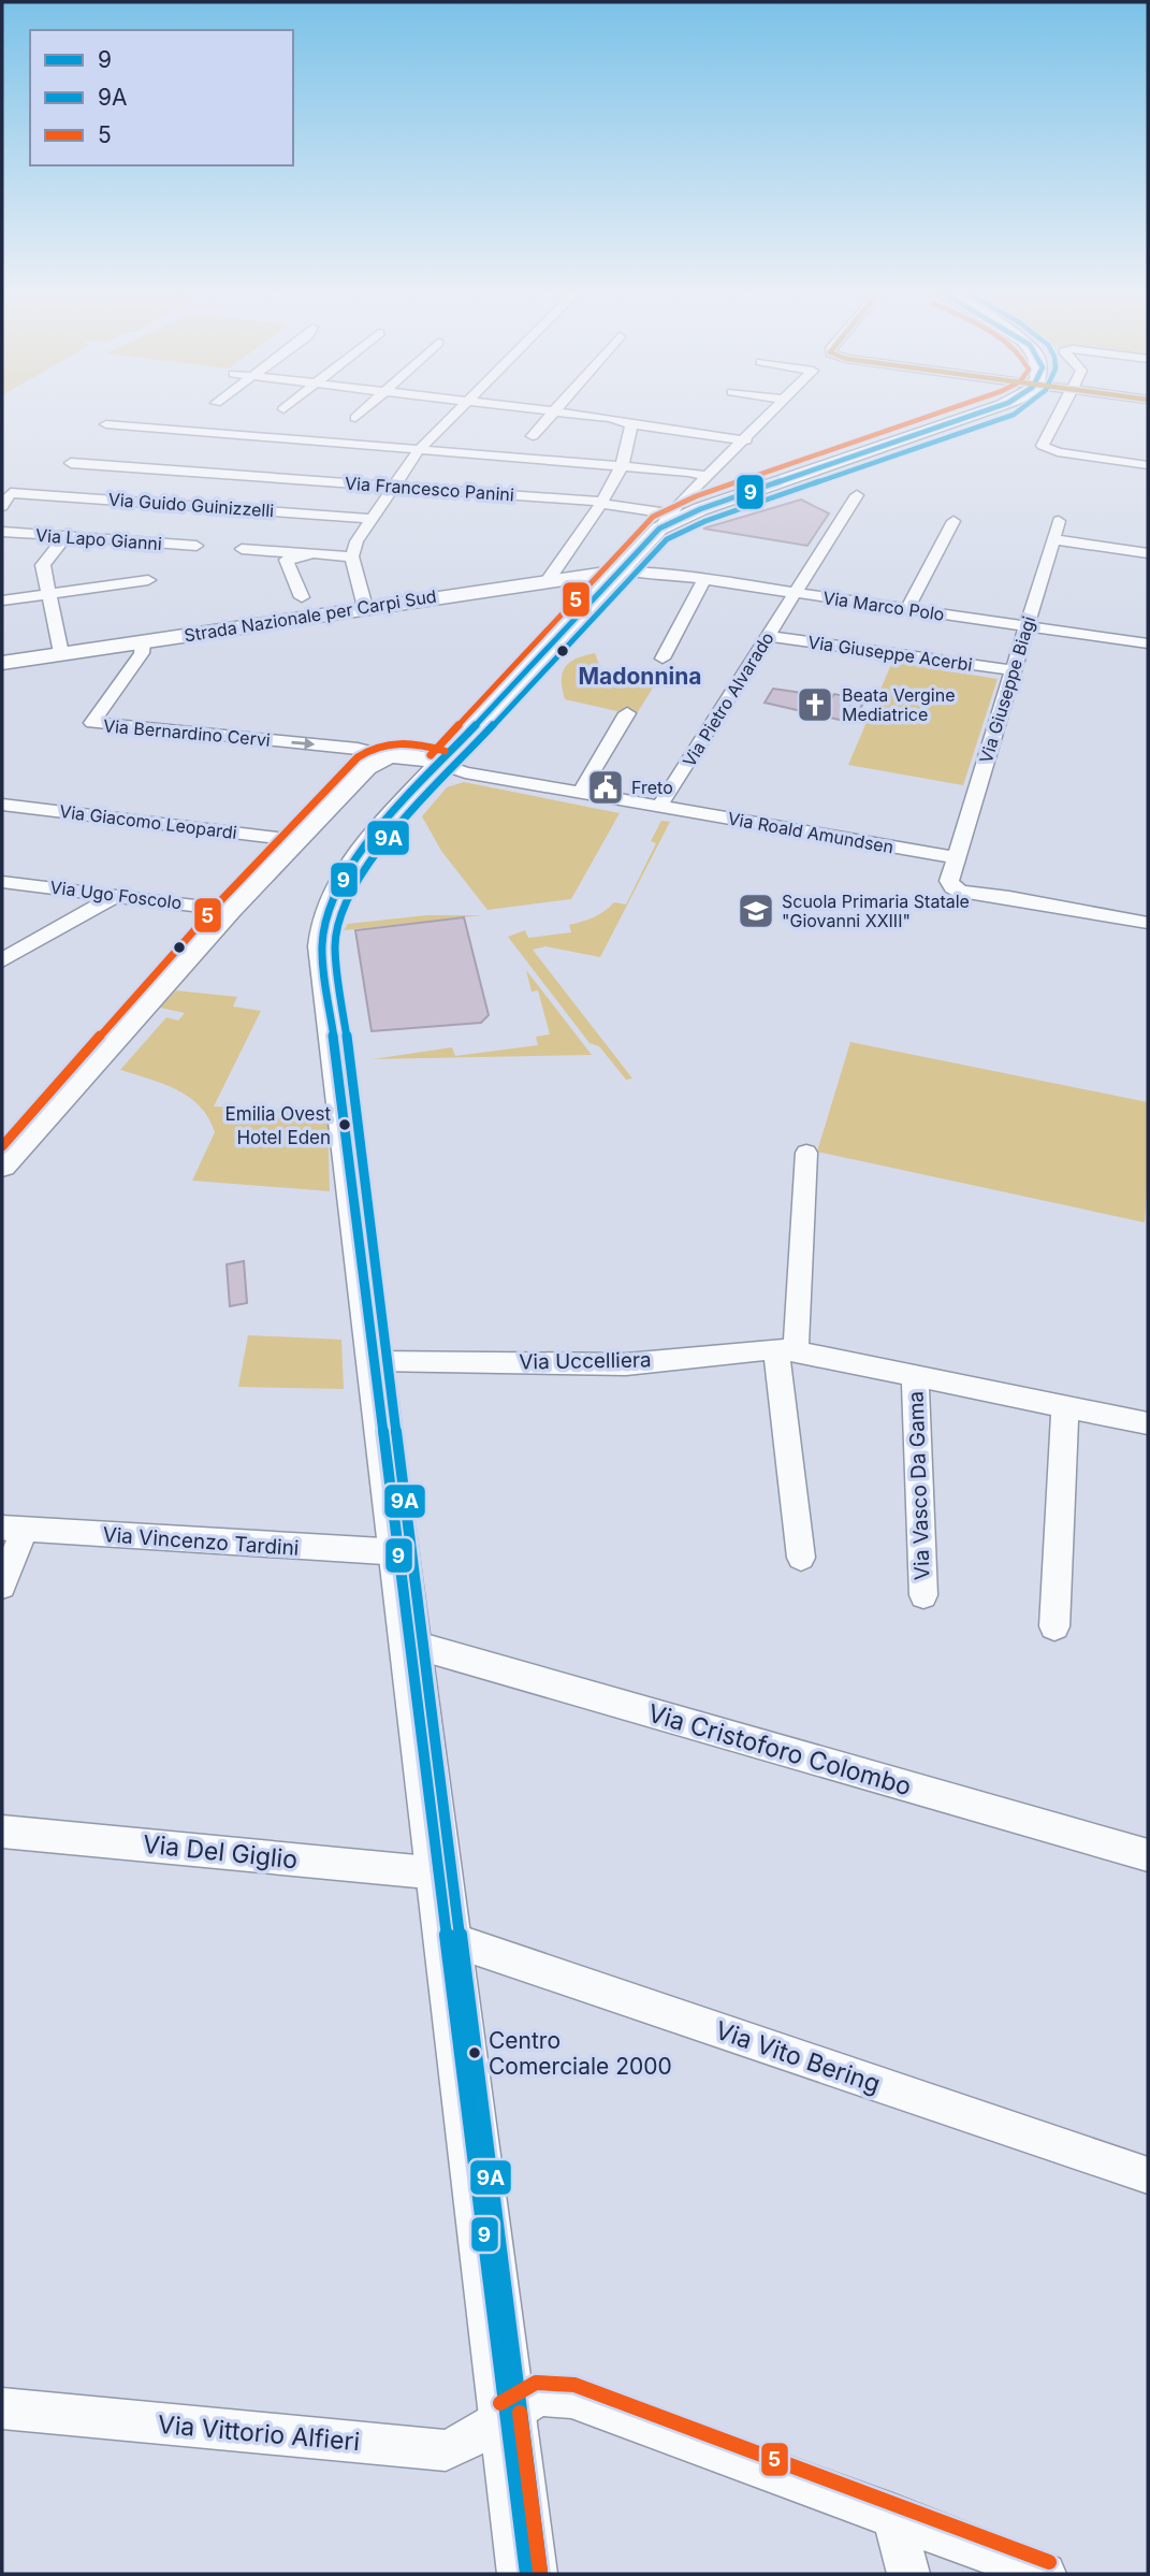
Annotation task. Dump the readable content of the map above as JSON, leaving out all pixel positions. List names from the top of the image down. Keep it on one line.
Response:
{"streets":{"main road":["Strada Nazionale per Carpi Sud"],"street":["Via Francesco Panini","Via Guido Guinizzelli","Via Lapo Gianni","Via Marco Polo","Via Giuseppe Acerbi","Via Giuseppe Biagi","Via Pietro Alvarado","Via Bernardino Cervi","Via Giacomo Leopardi","Via Roald Amundsen","Via Ugo Foscolo","Via Uccelliera","Via Vasco Da Gama","Via Vincenzo Tardini","Via Cristoforo Colombo","Via Del Giglio","Via Vito Bering","Via Vittorio Alfieri"]},"crossings":[["Via Francesco Panini","Via Guido Guinizzelli"],["Via Marco Polo","Strada Nazionale per Carpi Sud"],["Via Marco Polo","Via Giuseppe Biagi"],["Via Marco Polo","Via Pietro Alvarado"],["Strada Nazionale per Carpi Sud","Via Bernardino Cervi"],["Via Giuseppe Acerbi","Via Giuseppe Biagi"],["Via Giuseppe Acerbi","Via Pietro Alvarado"],["Via Giuseppe Biagi","Via Roald Amundsen"],["Via Pietro Alvarado","Via Roald Amundsen"],["Via Uccelliera","Via Vasco Da Gama"]],"districts":["Madonnina"],"places":{"church":["Beata Vergine Mediatrice"],"public building":["Freto"],"school or university":["Scuola Primaria Statale \"Giovanni XXIII\""],"other":["Emilia Ovest Hotel Eden","Centro Comerciale 2000"]},"lines":["transit line 9","transit line 9A","transit line 5"],"legend":["9","9A","5"]}
